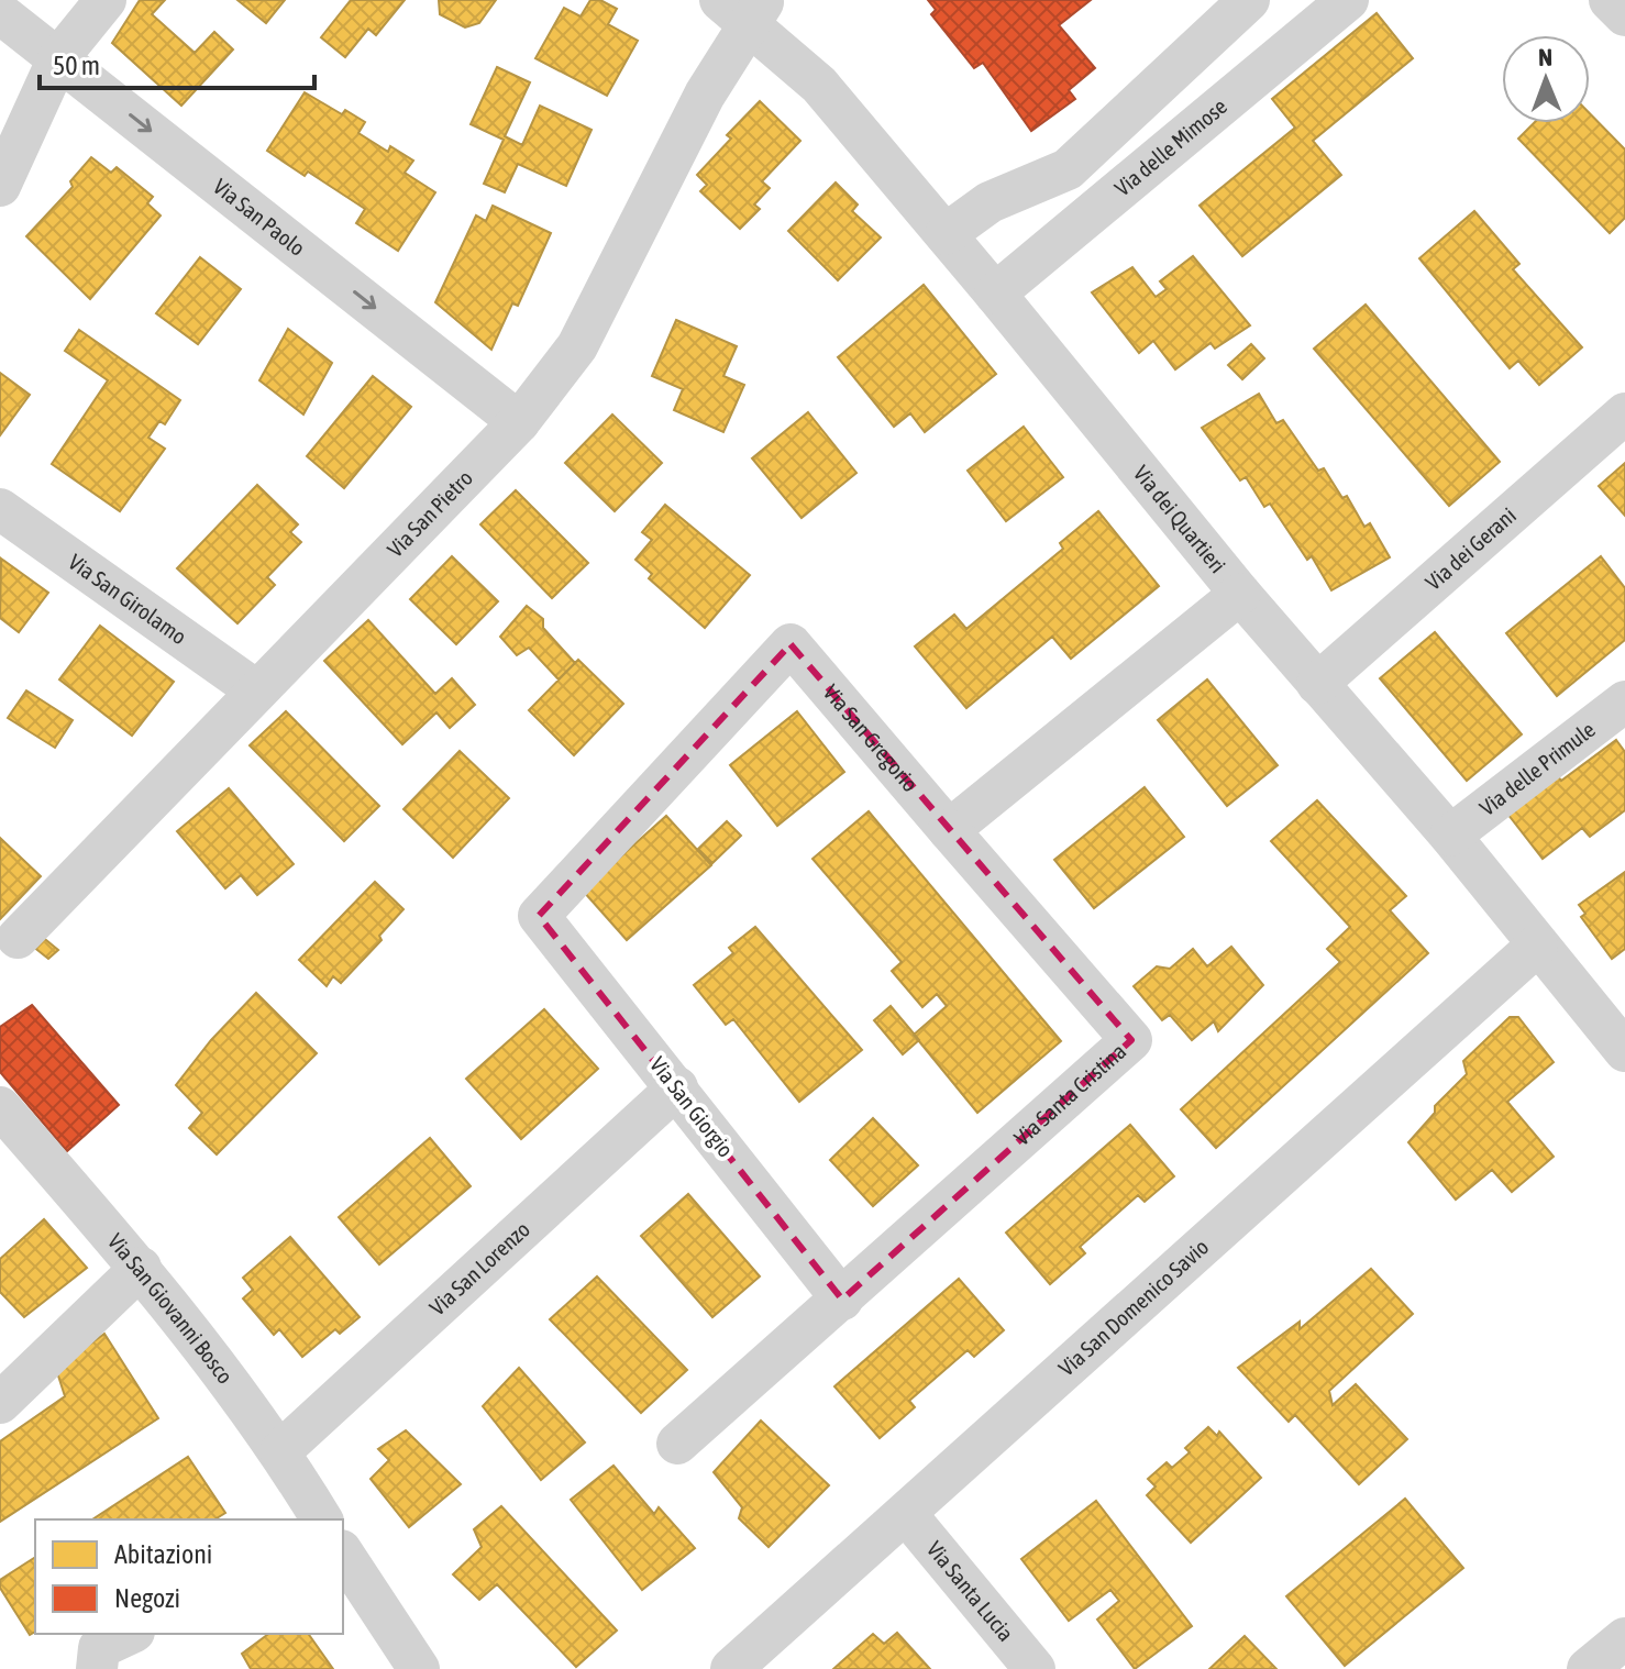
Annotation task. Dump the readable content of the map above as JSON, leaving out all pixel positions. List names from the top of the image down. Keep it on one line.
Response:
{"streets":{"street":["Via delle Mimose","Via San Paolo","Via San Pietro","Via dei Quartieri","Via dei Gerani","Via San Girolamo","Via San Gregorio","Via delle Primule","Via Santa Cristina","Via San Giorgio","Via San Lorenzo","Via San Giovanni Bosco","Via San Domenico Savio","Via Santa Lucia"]},"crossings":[["Via delle Mimose","Via dei Quartieri"],["Via San Paolo","Via San Pietro"],["Via San Pietro","Via dei Quartieri"],["Via San Pietro","Via San Girolamo"],["Via dei Quartieri","Via dei Gerani"],["Via dei Quartieri","Via delle Primule"],["Via dei Quartieri","Via San Domenico Savio"],["Via San Gregorio","Via Santa Cristina"],["Via San Gregorio","Via San Giorgio"],["Via Santa Cristina","Via San Giorgio"],["Via San Giorgio","Via San Lorenzo"],["Via San Lorenzo","Via San Giovanni Bosco"],["Via San Domenico Savio","Via Santa Lucia"]],"one_way":["Via San Paolo"],"legend":["Abitazioni","Negozi"],"scale_bar":"50 m","north":"top"}
